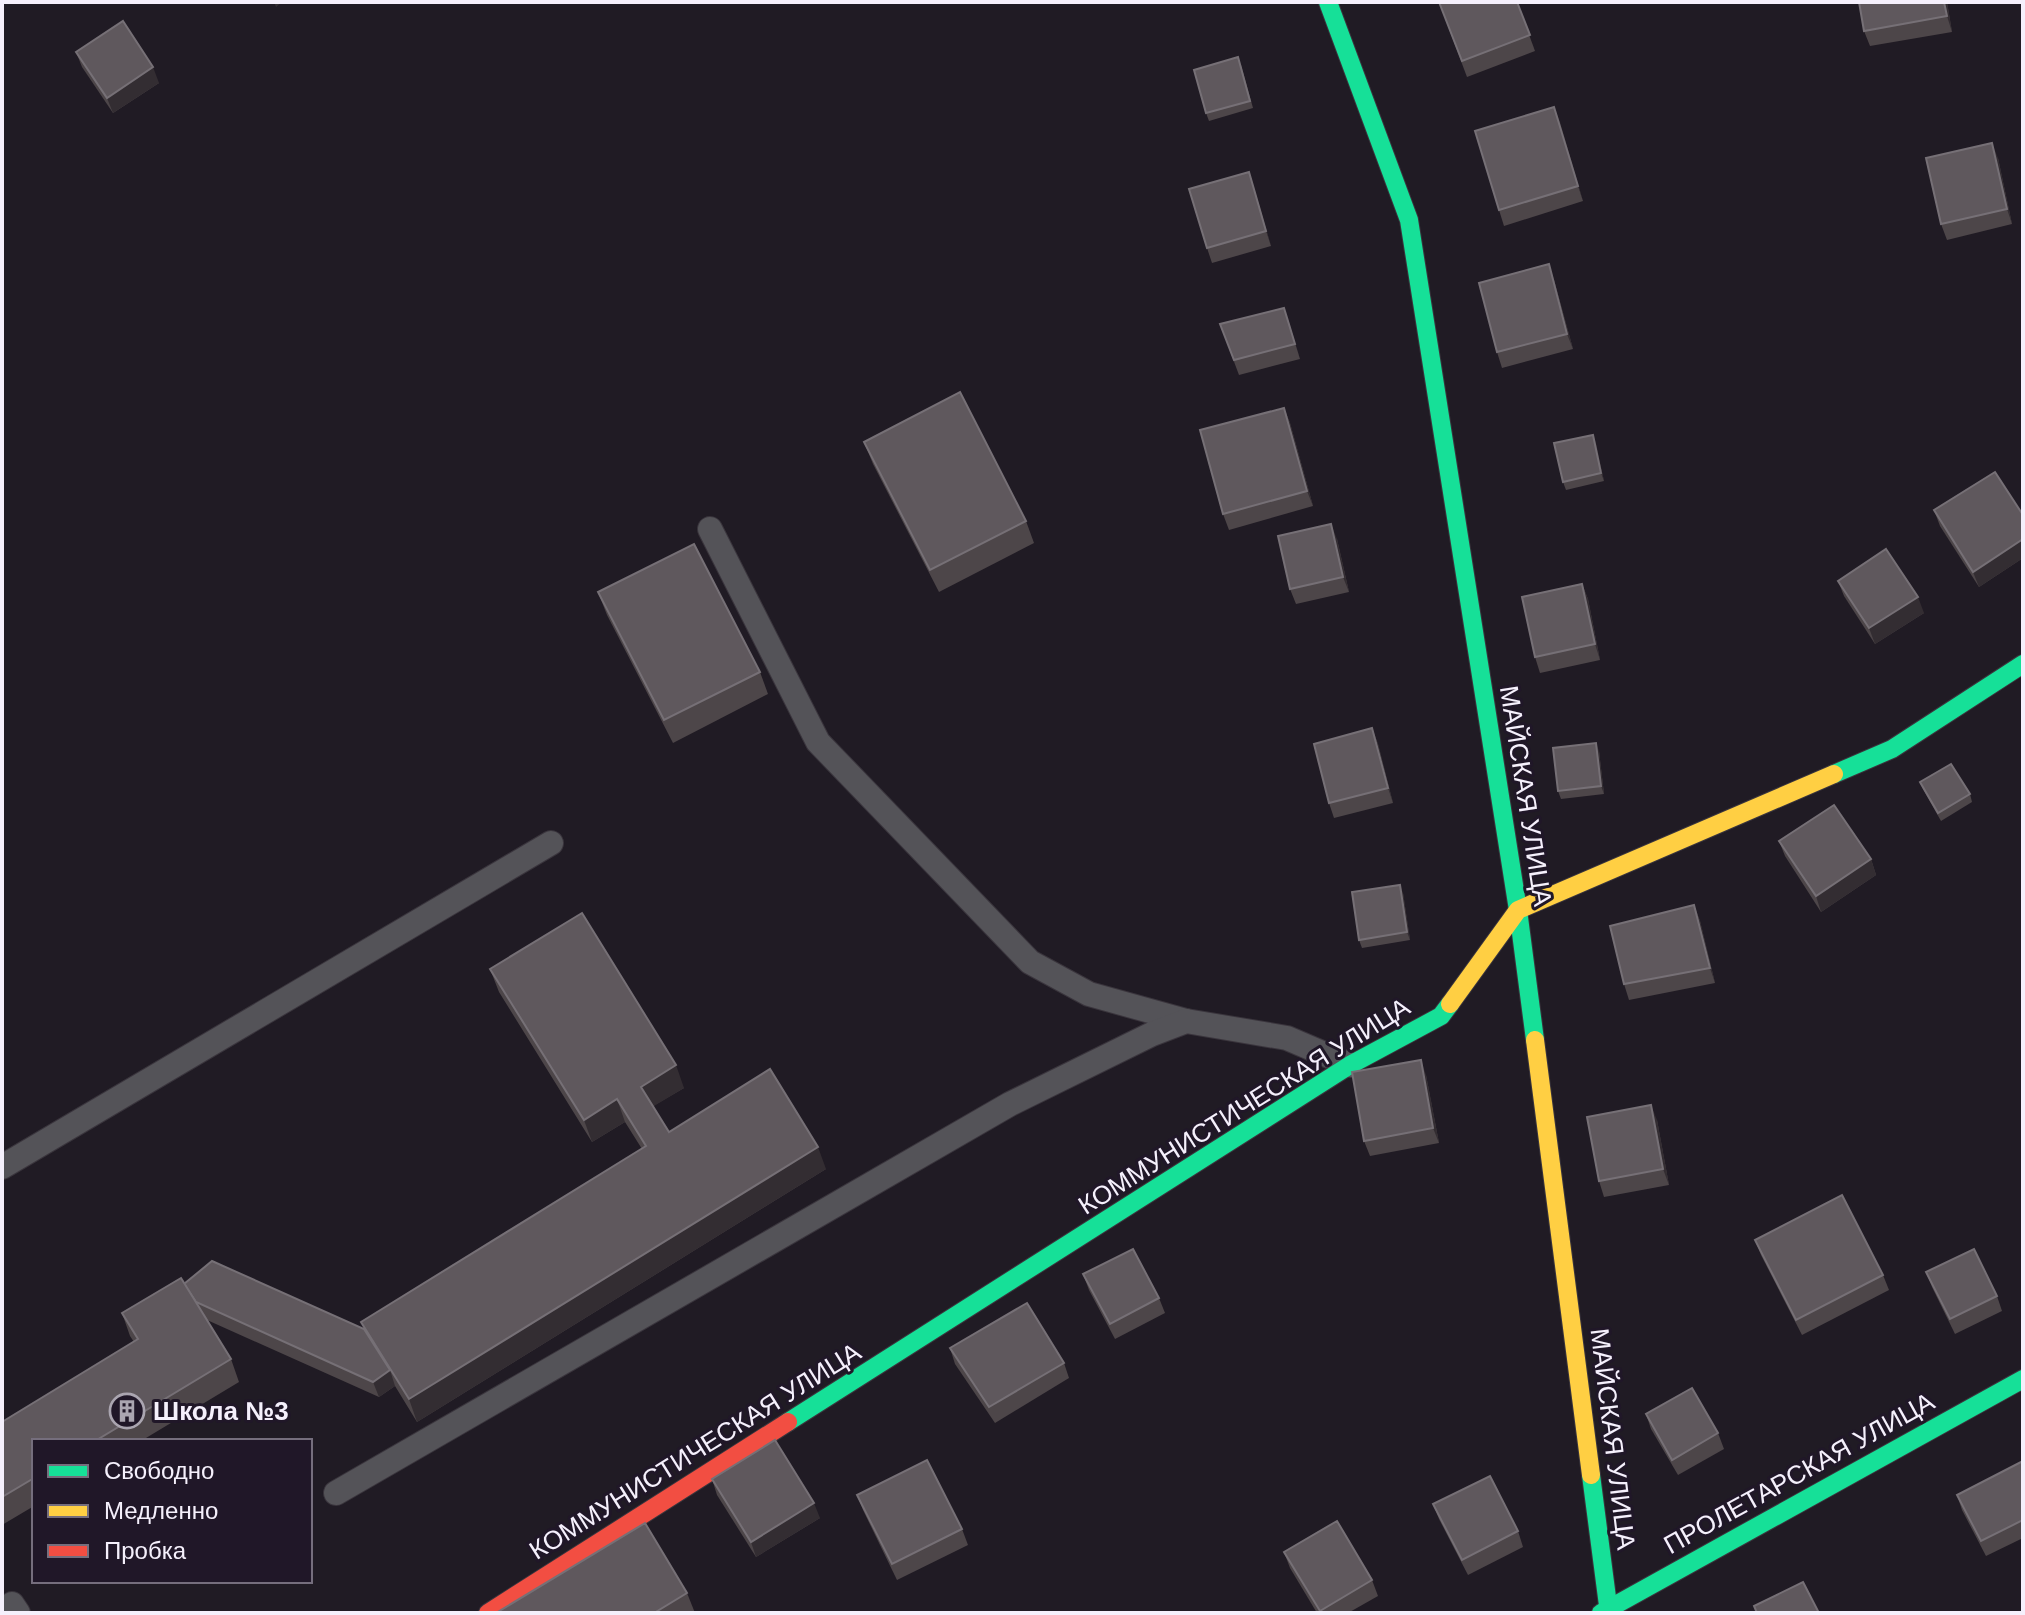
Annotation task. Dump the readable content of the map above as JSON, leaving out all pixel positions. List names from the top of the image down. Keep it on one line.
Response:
{"streets":{"street":["МАЙСКАЯ УЛИЦА","КОММУНИСТИЧЕСКАЯ УЛИЦА","ПРОЛЕТАРСКАЯ УЛИЦА"]},"crossings":[["МАЙСКАЯ УЛИЦА","КОММУНИСТИЧЕСКАЯ УЛИЦА"],["МАЙСКАЯ УЛИЦА","ПРОЛЕТАРСКАЯ УЛИЦА"]],"places":{"building":["Школа №3"]},"legend":["Свободно","Медленно","Пробка"]}
